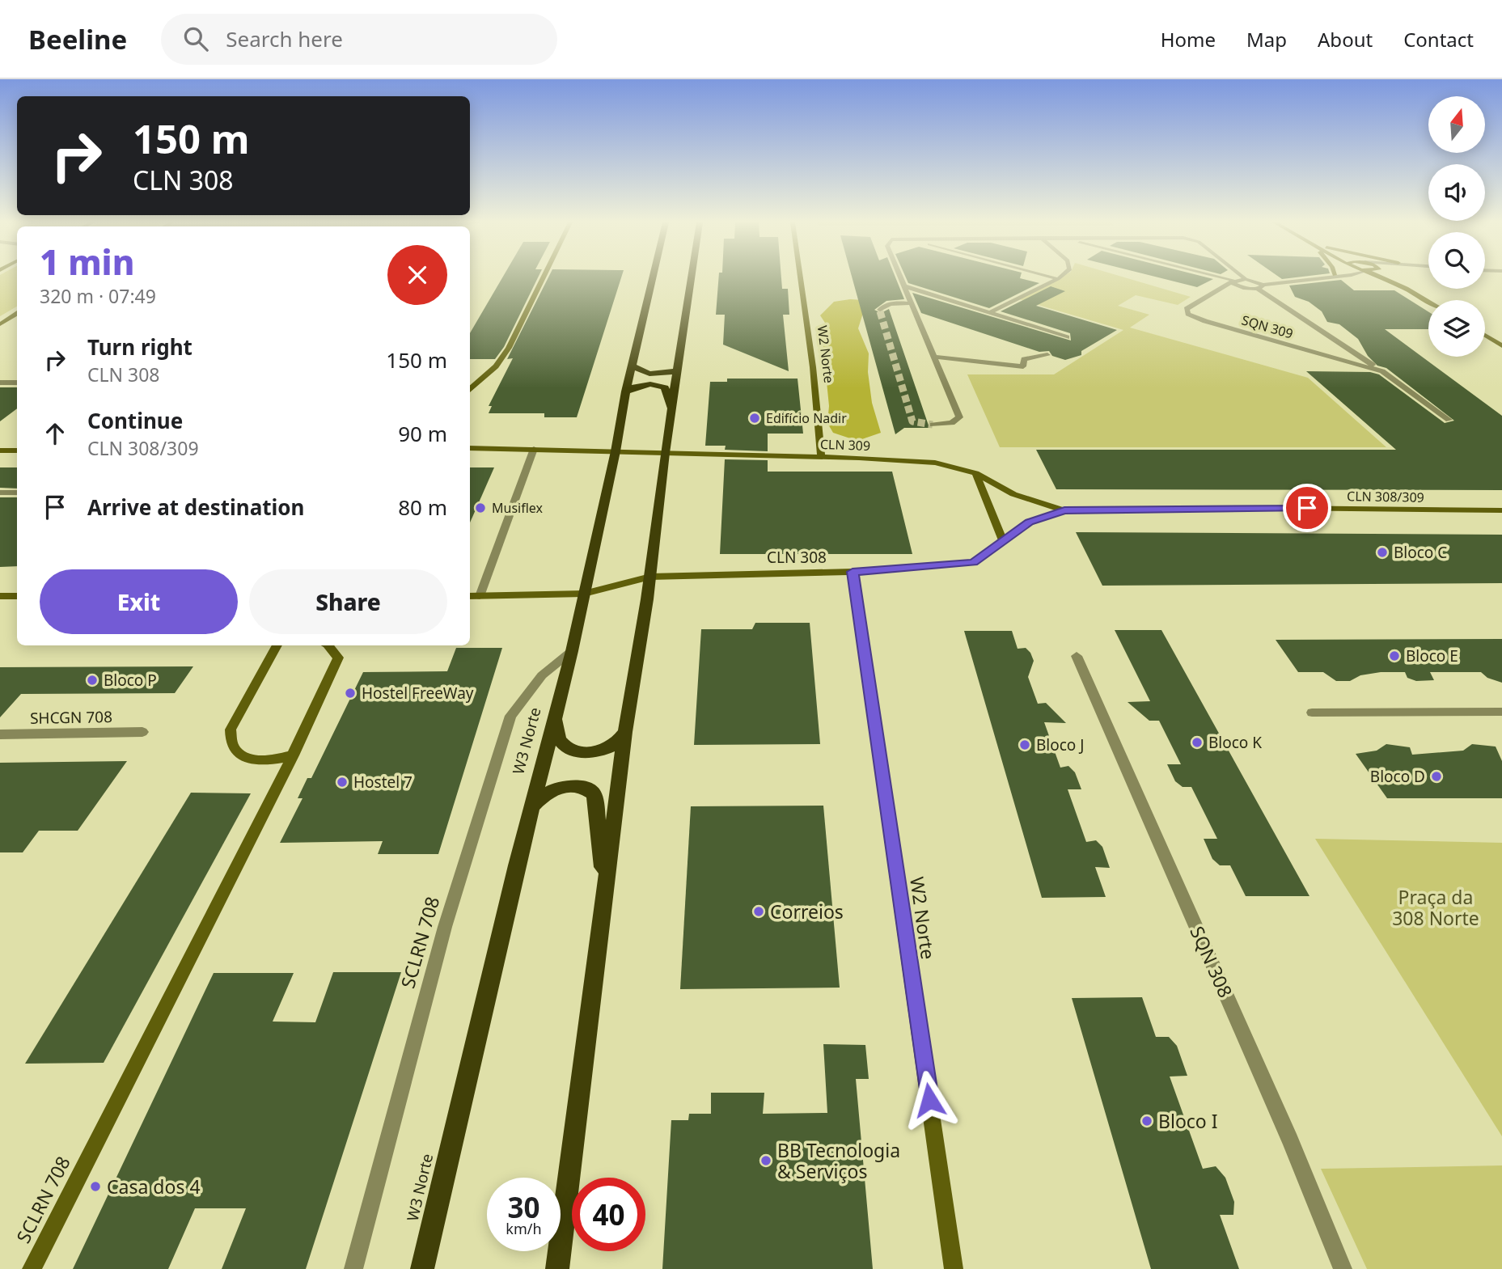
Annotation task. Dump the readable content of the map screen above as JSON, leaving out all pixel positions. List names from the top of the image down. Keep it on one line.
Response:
{"streets":{"main road":["W3 Norte"],"street":["SQN 309","W2 Norte","CLN 309","CLN 308/309","CLN 308","SHCGN 708","SCLRN 708","SQN 308"]},"crossings":[["W2 Norte","CLN 309"],["W2 Norte","CLN 308"],["CLN 309","CLN 308/309"],["CLN 309","CLN 308"],["CLN 309","W3 Norte"],["CLN 308/309","CLN 308"],["CLN 308","W3 Norte"],["W3 Norte","SCLRN 708"]],"parks":["Praça da 308 Norte"],"places":["Edifício Nadir","Musiflex","Bloco C","Bloco E","Bloco P","Hostel FreeWay","Bloco K","Bloco J","Bloco D","Hostel 7","Correios","Bloco I","BB Tecnologia & Serviços","Casa dos 4"],"north":"top","page":{"header":"Beeline","search":"Search here","nav":["Home","Map","About","Contact"],"turn":["150 m","CLN 308"],"heading":["1 min","320 m · 07:49"],"list":[{"name":"Turn right","note":"CLN 308","value":"150 m"},{"name":"Continue","note":"CLN 308/309","value":"90 m"},{"name":"Arrive at destination","value":"80 m"}],"buttons":["Exit","Share"],"speed":"30 km/h","limit":"40"}}
